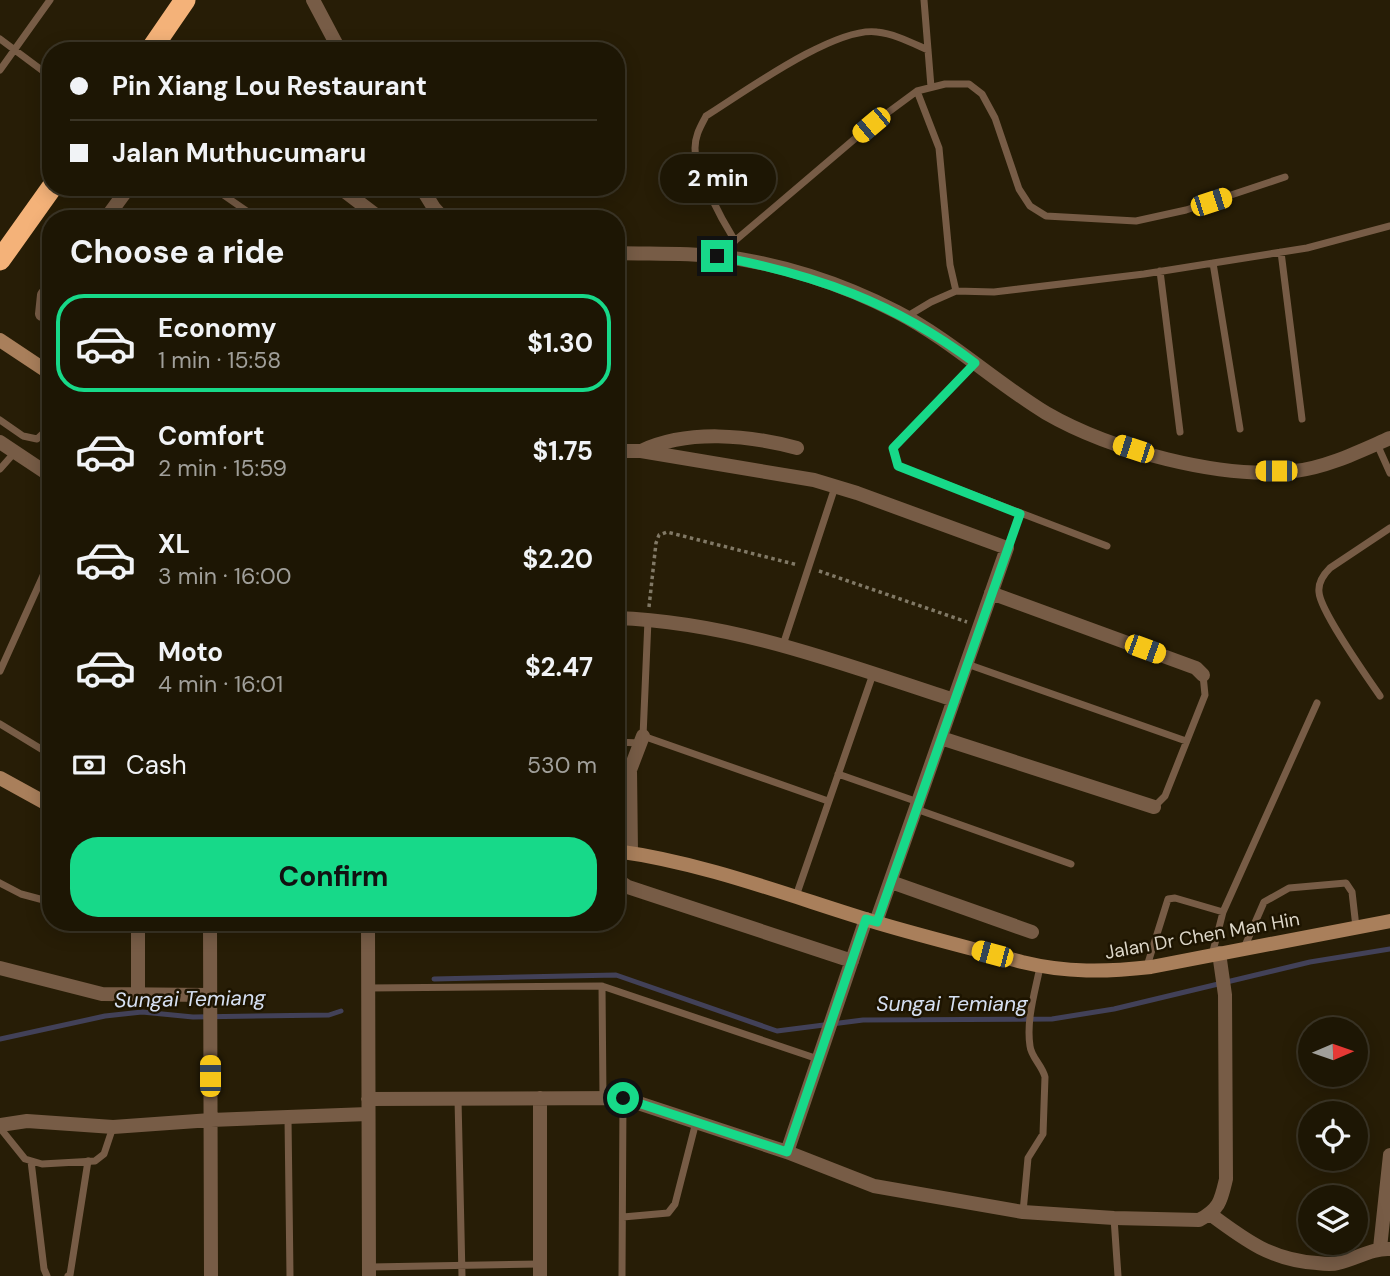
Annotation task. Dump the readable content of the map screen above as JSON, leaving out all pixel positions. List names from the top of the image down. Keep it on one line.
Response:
{"streets":{"street":["Jalan Dr Chen Man Hin"]},"water":["Sungai Temiang"],"north":"right","page":{"banner":["Pin Xiang Lou Restaurant","Jalan Muthucumaru"],"bubble":"2 min","heading":"Choose a ride","list":[{"name":"Economy","note":"1 min · 15:58","value":"$1.30"},{"name":"Comfort","note":"2 min · 15:59","value":"$1.75"},{"name":"XL","note":"3 min · 16:00","value":"$2.20"},{"name":"Moto","note":"4 min · 16:01","value":"$2.47"}],"pay":["Cash","530 m"],"buttons":"Confirm"}}
